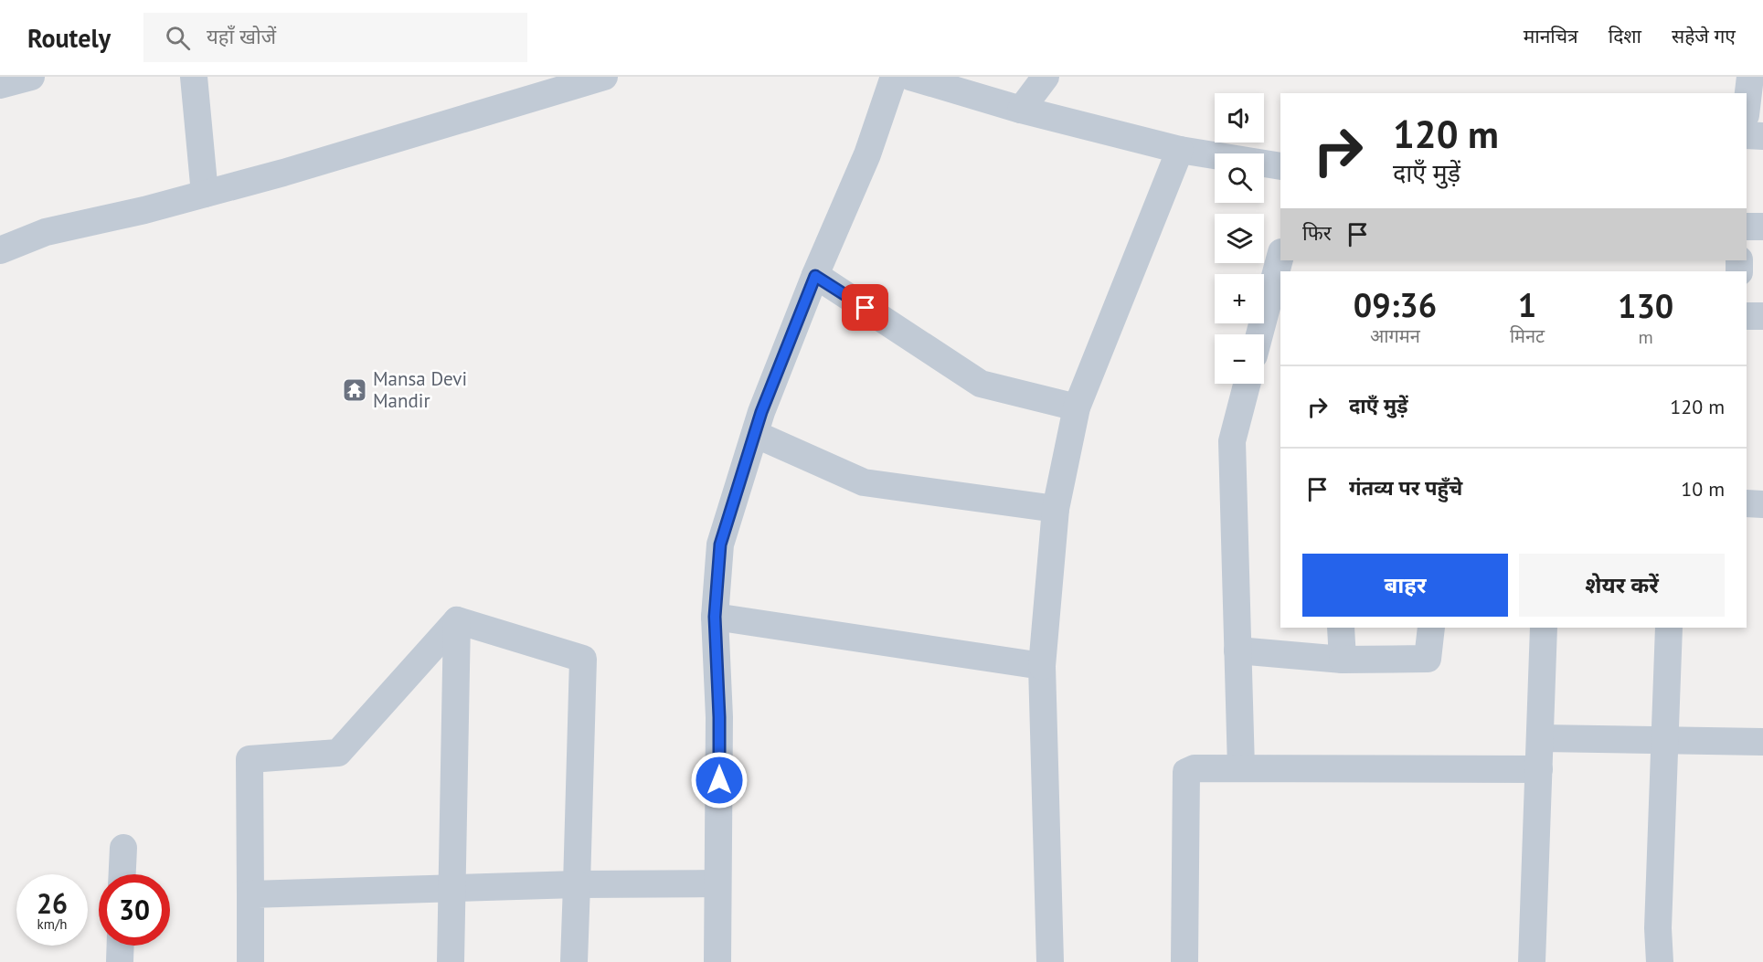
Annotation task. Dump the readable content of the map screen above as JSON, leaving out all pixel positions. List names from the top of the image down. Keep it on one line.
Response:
{"places":{"temple":["Mansa Devi Mandir"]},"page":{"header":"Routely","search":"यहाँ खोजें","nav":["मानचित्र","दिशा","सहेजे गए"],"map_buttons":["+","−"],"turn":["120 m","दाएँ मुड़ें"],"then":"फिर","eta":["09:36","आगमन","1","मिनट","130","m"],"list":[{"name":"दाएँ मुड़ें","value":"120 m"},{"name":"गंतव्य पर पहुँचे","value":"10 m"}],"buttons":["बाहर","शेयर करें"],"speed":"26 km/h","limit":"30"}}
